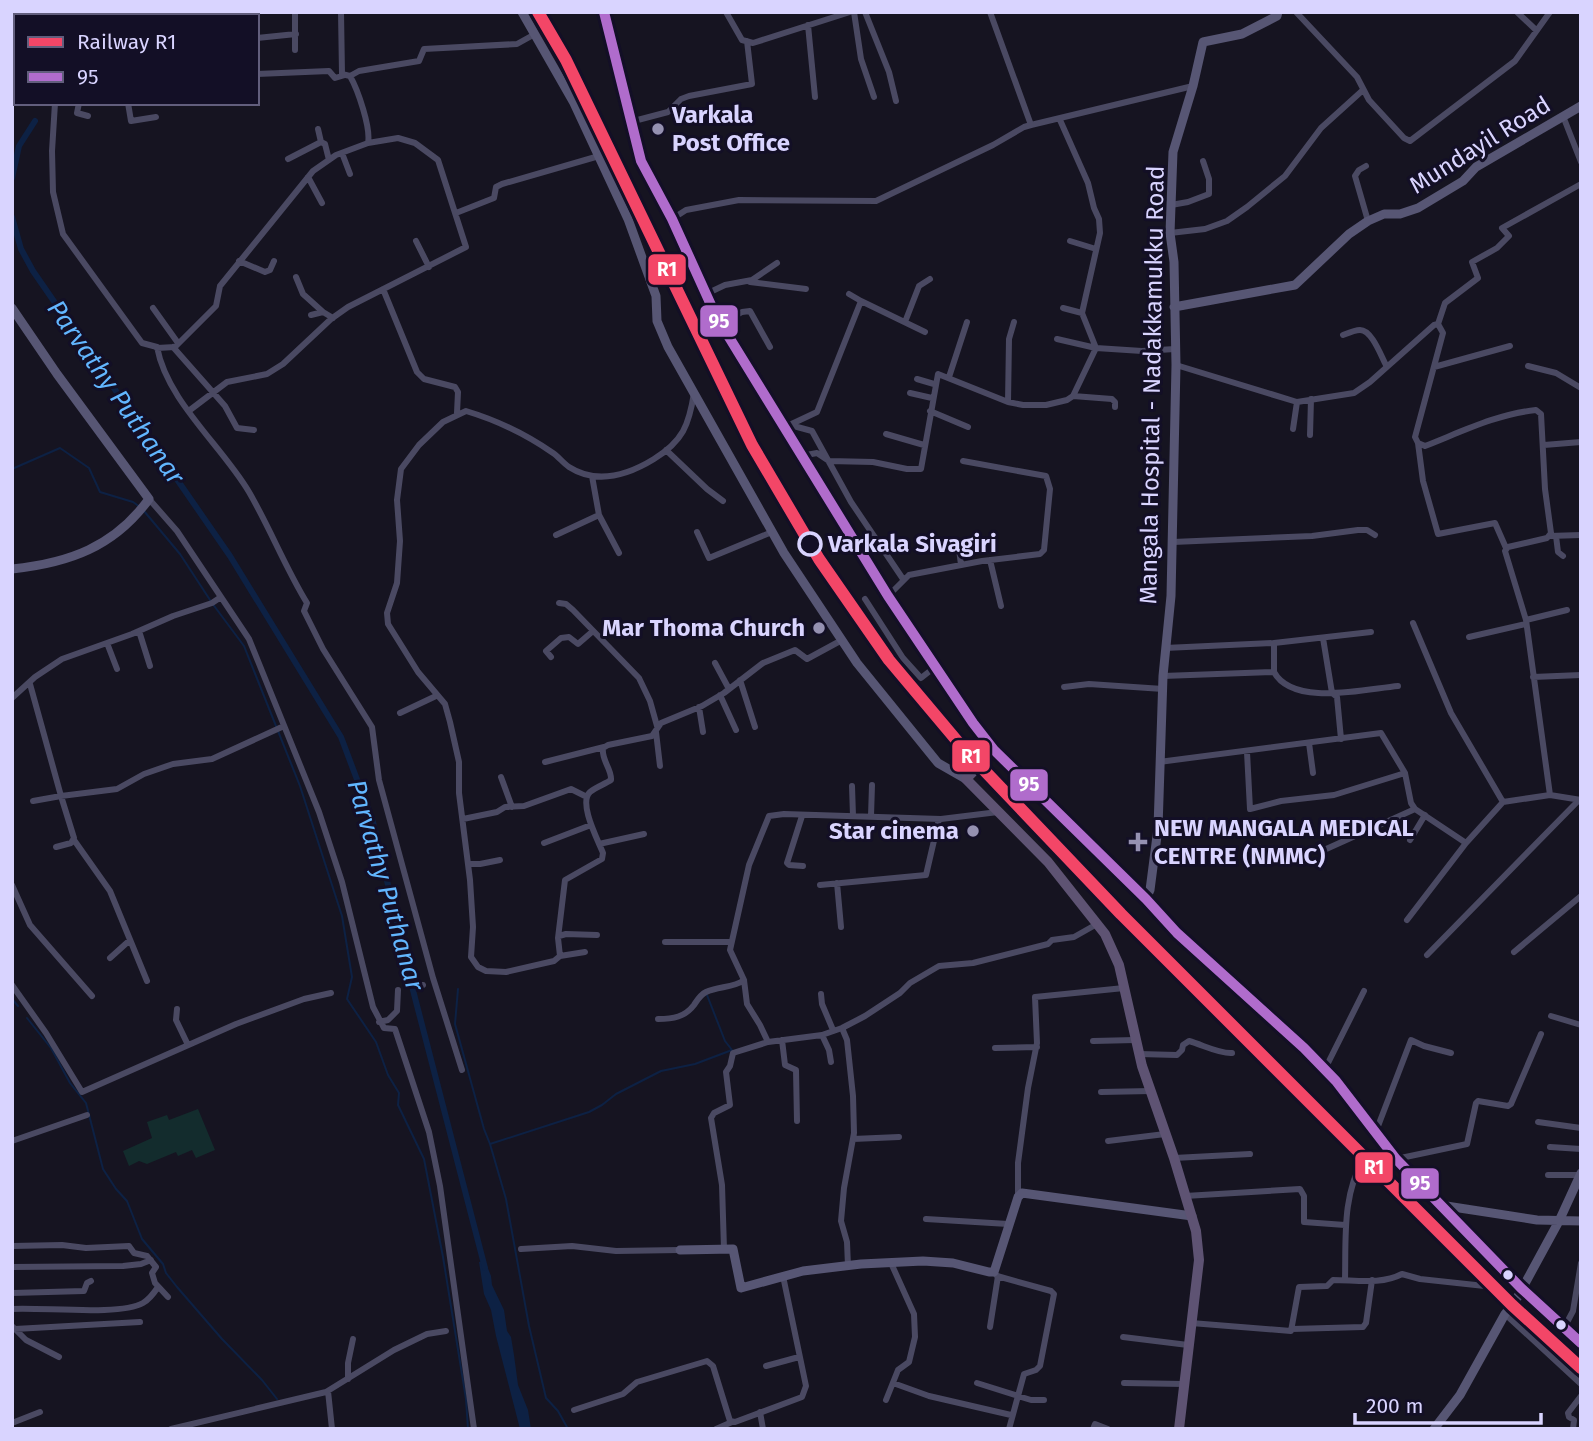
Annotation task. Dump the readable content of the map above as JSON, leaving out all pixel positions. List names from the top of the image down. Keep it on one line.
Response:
{"streets":{"main road":["Mundayil Road","Mangala Hospital - Nadakkamukku Road"]},"crossings":[["Mundayil Road","Mangala Hospital - Nadakkamukku Road"]],"water":["Parvathy Puthanar"],"places":{"other":["Varkala Post Office","Varkala Sivagiri","Mar Thoma Church","Star cinema"],"health":["NEW MANGALA MEDICAL CENTRE (NMMC)"]},"lines":["rail line R1","transit line 95"],"legend":["Railway R1","95"],"scale_bar":"200 m"}
